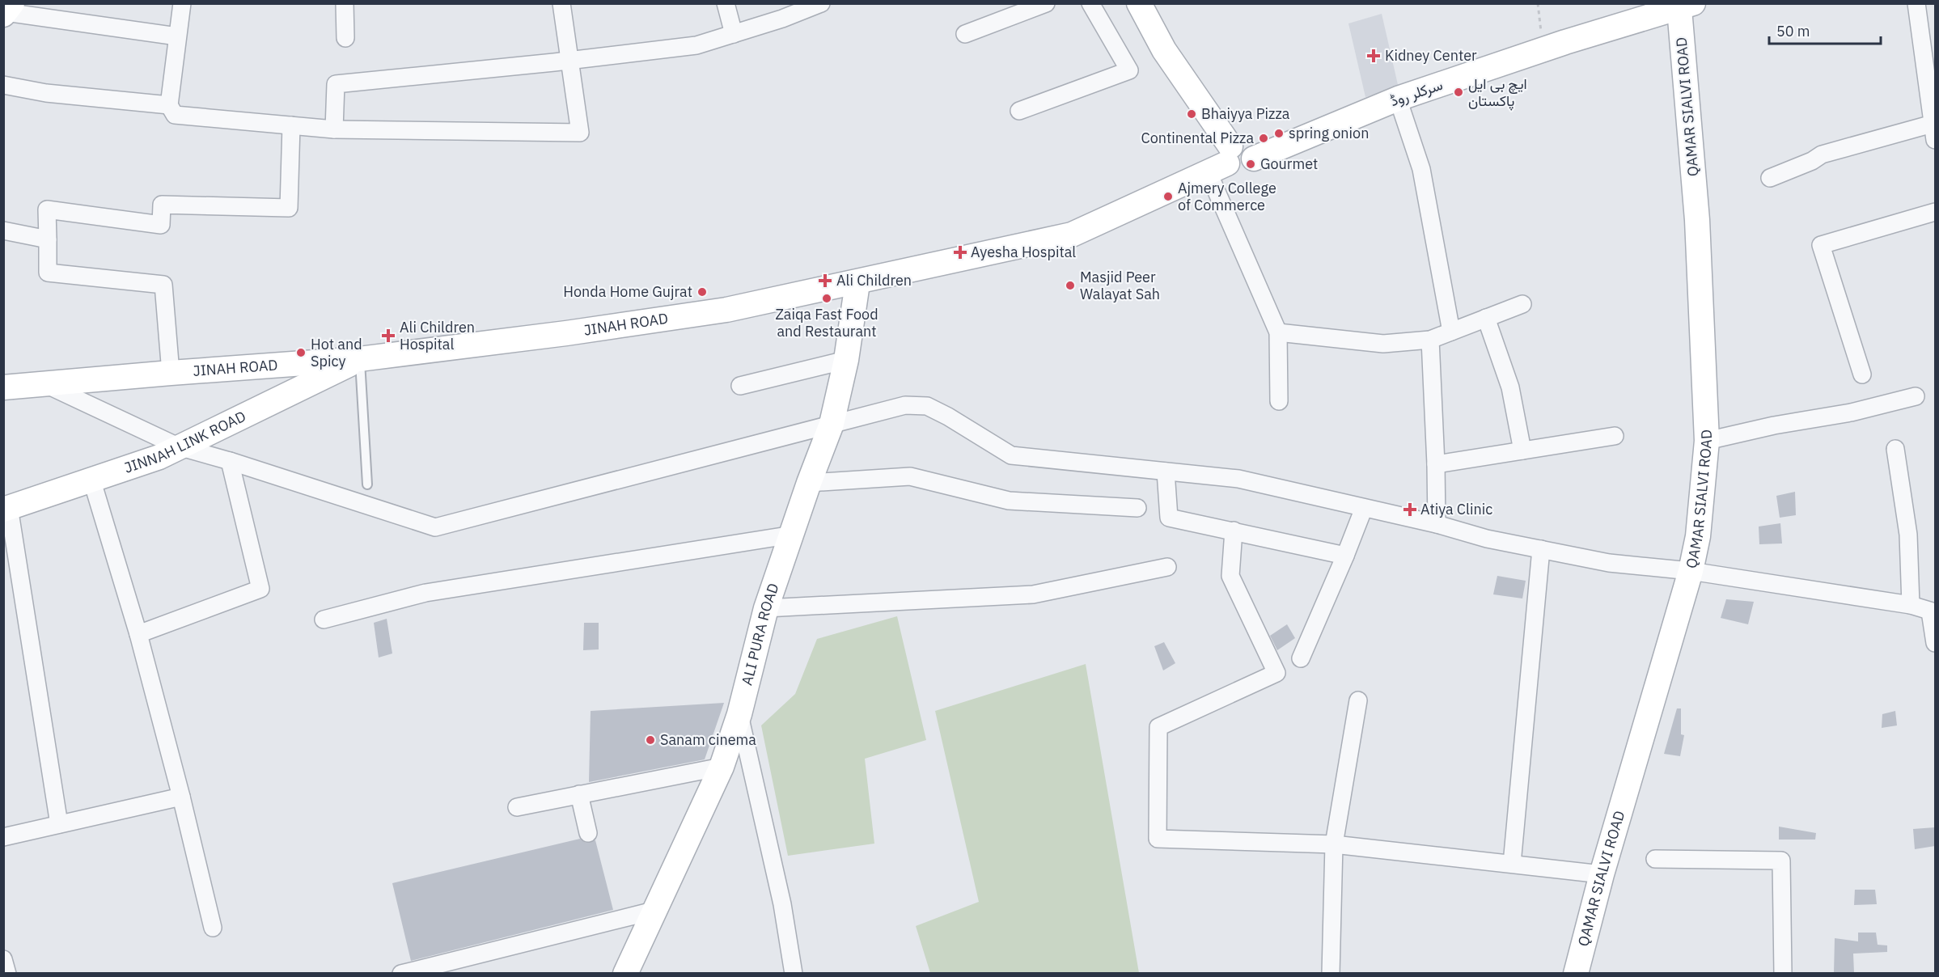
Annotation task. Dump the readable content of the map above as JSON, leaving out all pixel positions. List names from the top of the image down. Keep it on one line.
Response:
{"streets":{"street":["سرکلر روڈ","QAMAR SIALVI ROAD","JINAH ROAD","JINNAH LINK ROAD","ALI PURA ROAD"]},"crossings":[["سرکلر روڈ","QAMAR SIALVI ROAD"],["سرکلر روڈ","JINAH ROAD"],["JINAH ROAD","JINNAH LINK ROAD"],["JINAH ROAD","ALI PURA ROAD"]],"places":{"health":["Kidney Center","Ayesha Hospital","Ali Children","Ali Children Hospital","Atiya Clinic"],"other":["ایچ بی ایل پاکستان","Bhaiyya Pizza","spring onion","Continental Pizza","Gourmet","Ajmery College of Commerce","Masjid Peer Walayat Sah","Honda Home Gujrat","Zaiqa Fast Food and Restaurant","Hot and Spicy","Sanam cinema"]},"scale_bar":"50 m"}
